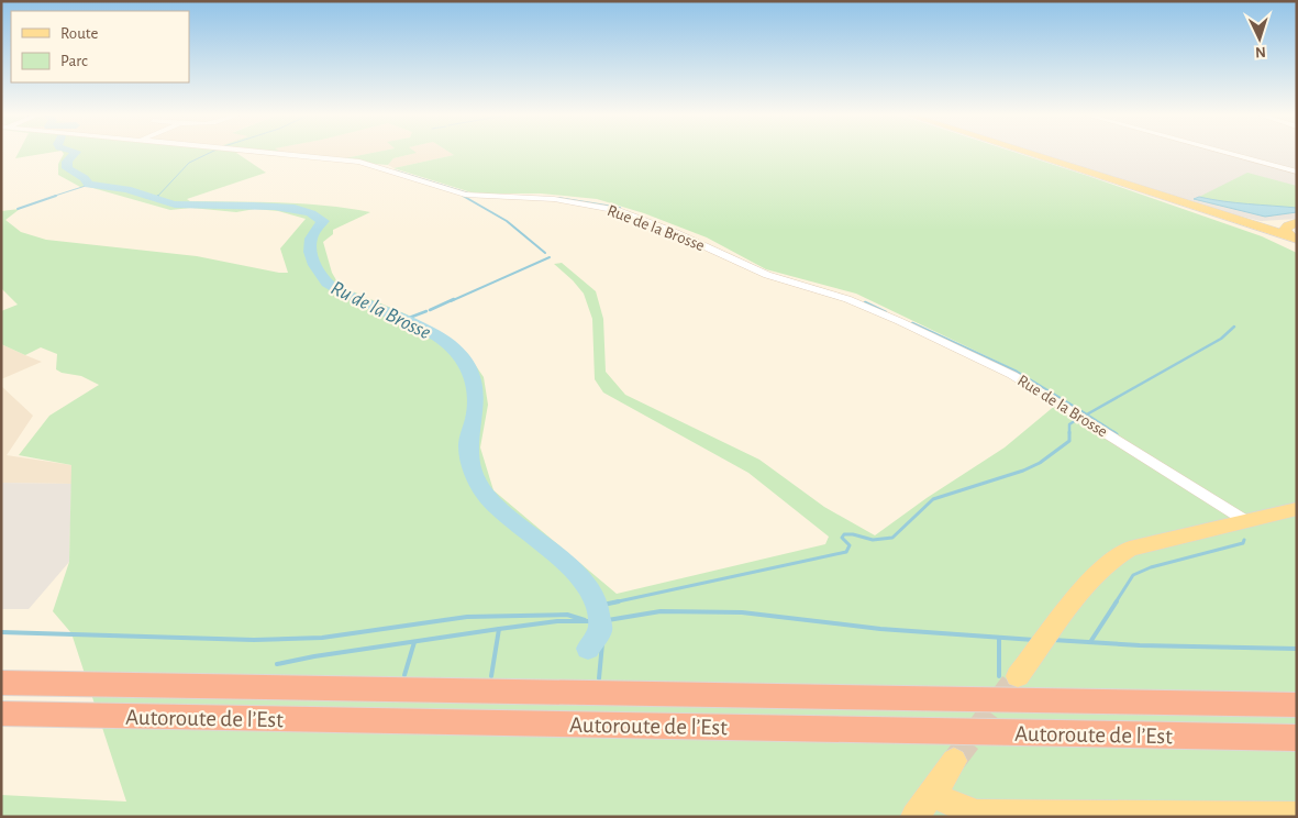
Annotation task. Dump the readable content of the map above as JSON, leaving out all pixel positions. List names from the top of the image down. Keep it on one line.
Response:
{"streets":{"highway":["Autoroute de l’Est"],"street":["Rue de la Brosse"]},"water":["Ru de la Brosse"],"legend":["Route","Parc"],"north":"bottom"}
